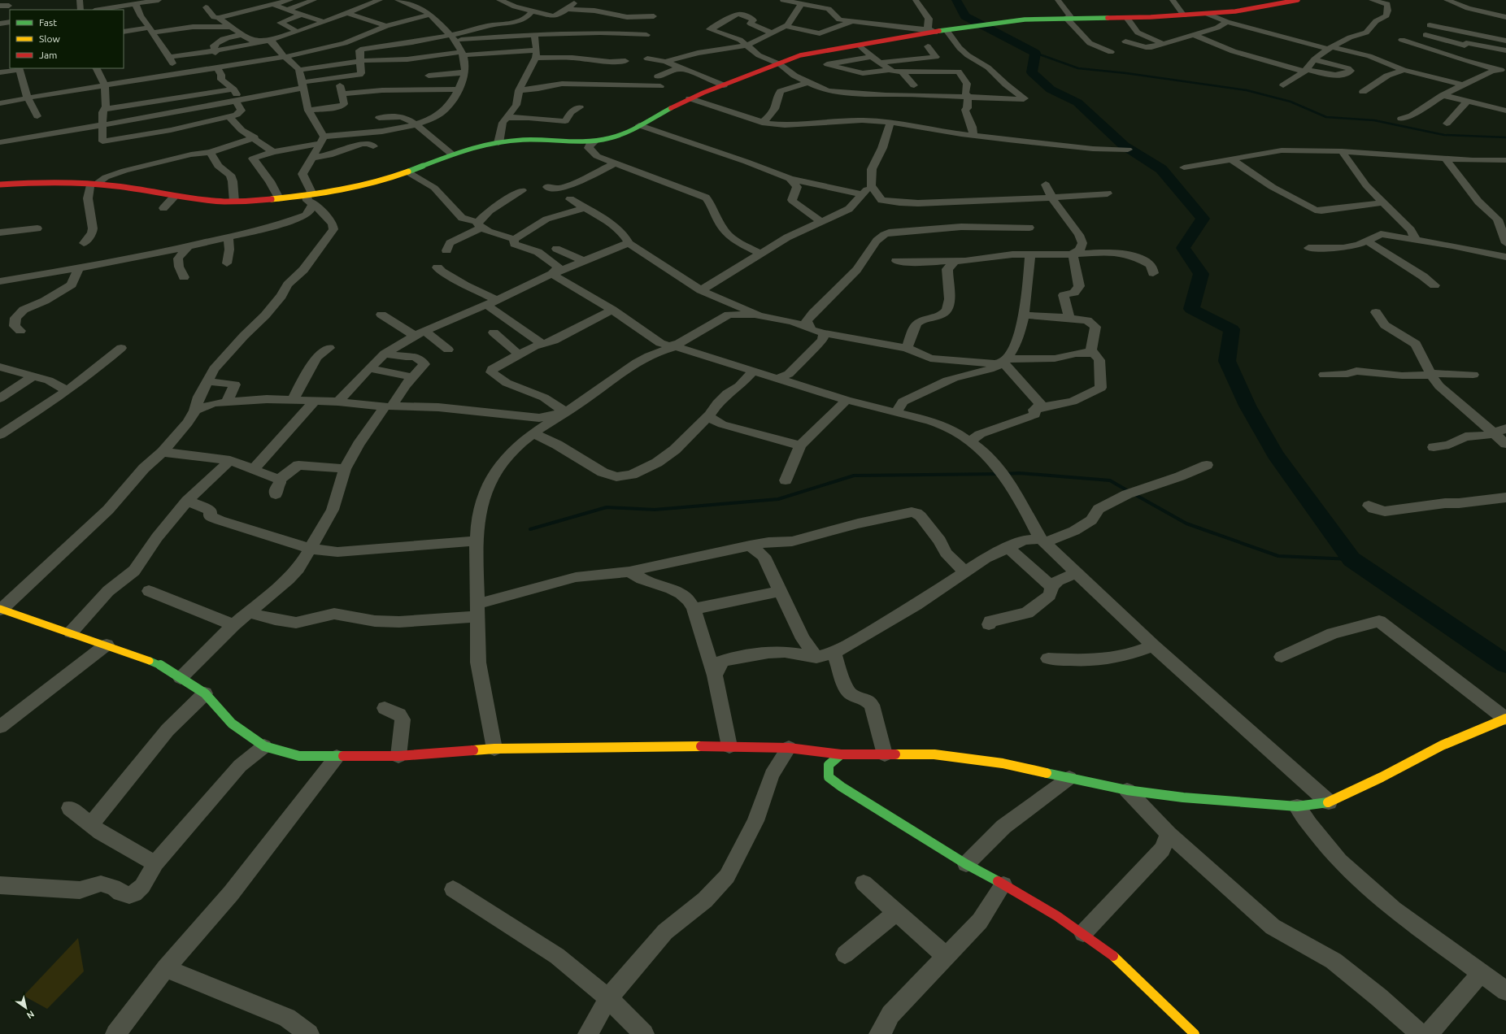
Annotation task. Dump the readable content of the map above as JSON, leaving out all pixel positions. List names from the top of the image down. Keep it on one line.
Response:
{"legend":["Fast","Slow","Jam"],"north":"bottom right"}
